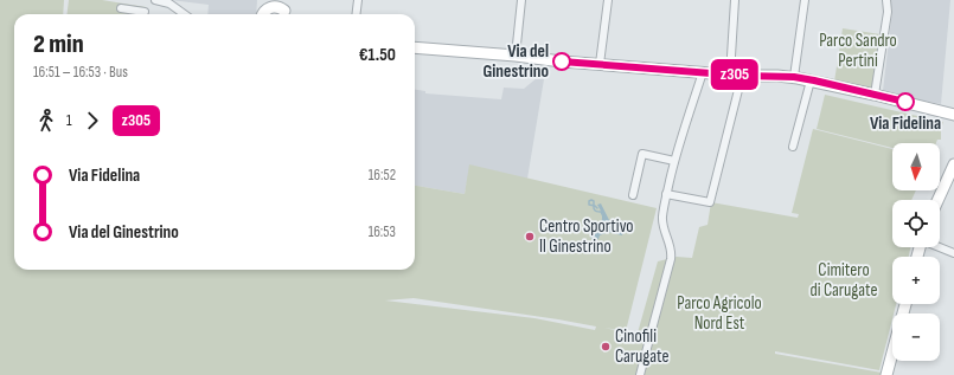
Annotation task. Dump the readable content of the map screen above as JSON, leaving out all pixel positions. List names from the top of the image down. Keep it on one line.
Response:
{"parks":["Parco Sandro Pertini","Cimitero di Carugate","Parco Agricolo Nord Est"],"places":["Via del Ginestrino","Via Fidelina","Centro Sportivo Il Ginestrino","Cinofili Carugate"],"lines":["bus line z305"],"north":"bottom","page":{"on_map":"z305","heading":["2 min","16:51 – 16:53 · Bus","€1.50"],"legs":["1","z305"],"map_buttons":["+","−"],"list":[{"name":"Via Fidelina","value":"16:52"},{"name":"Via del Ginestrino","value":"16:53"}]}}
